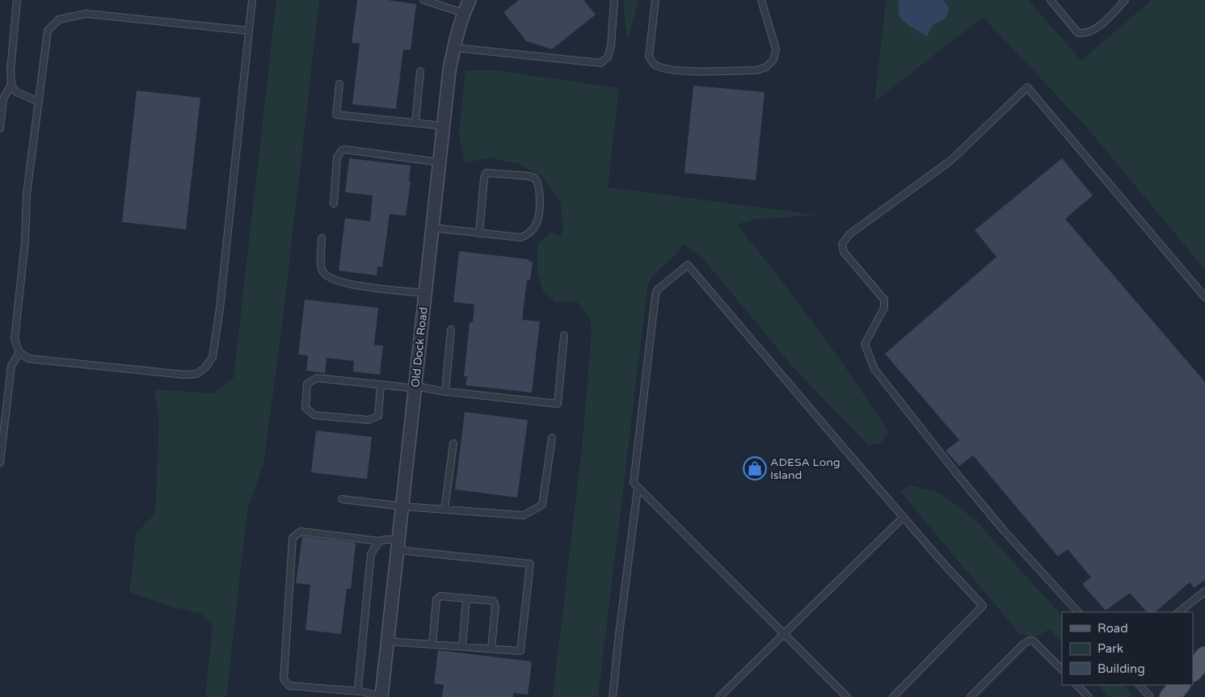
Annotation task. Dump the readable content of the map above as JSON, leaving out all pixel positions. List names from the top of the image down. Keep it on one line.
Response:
{"streets":{"street":["Old Dock Road"]},"places":{"shop":["ADESA Long Island"]},"legend":["Road","Park","Building"]}
